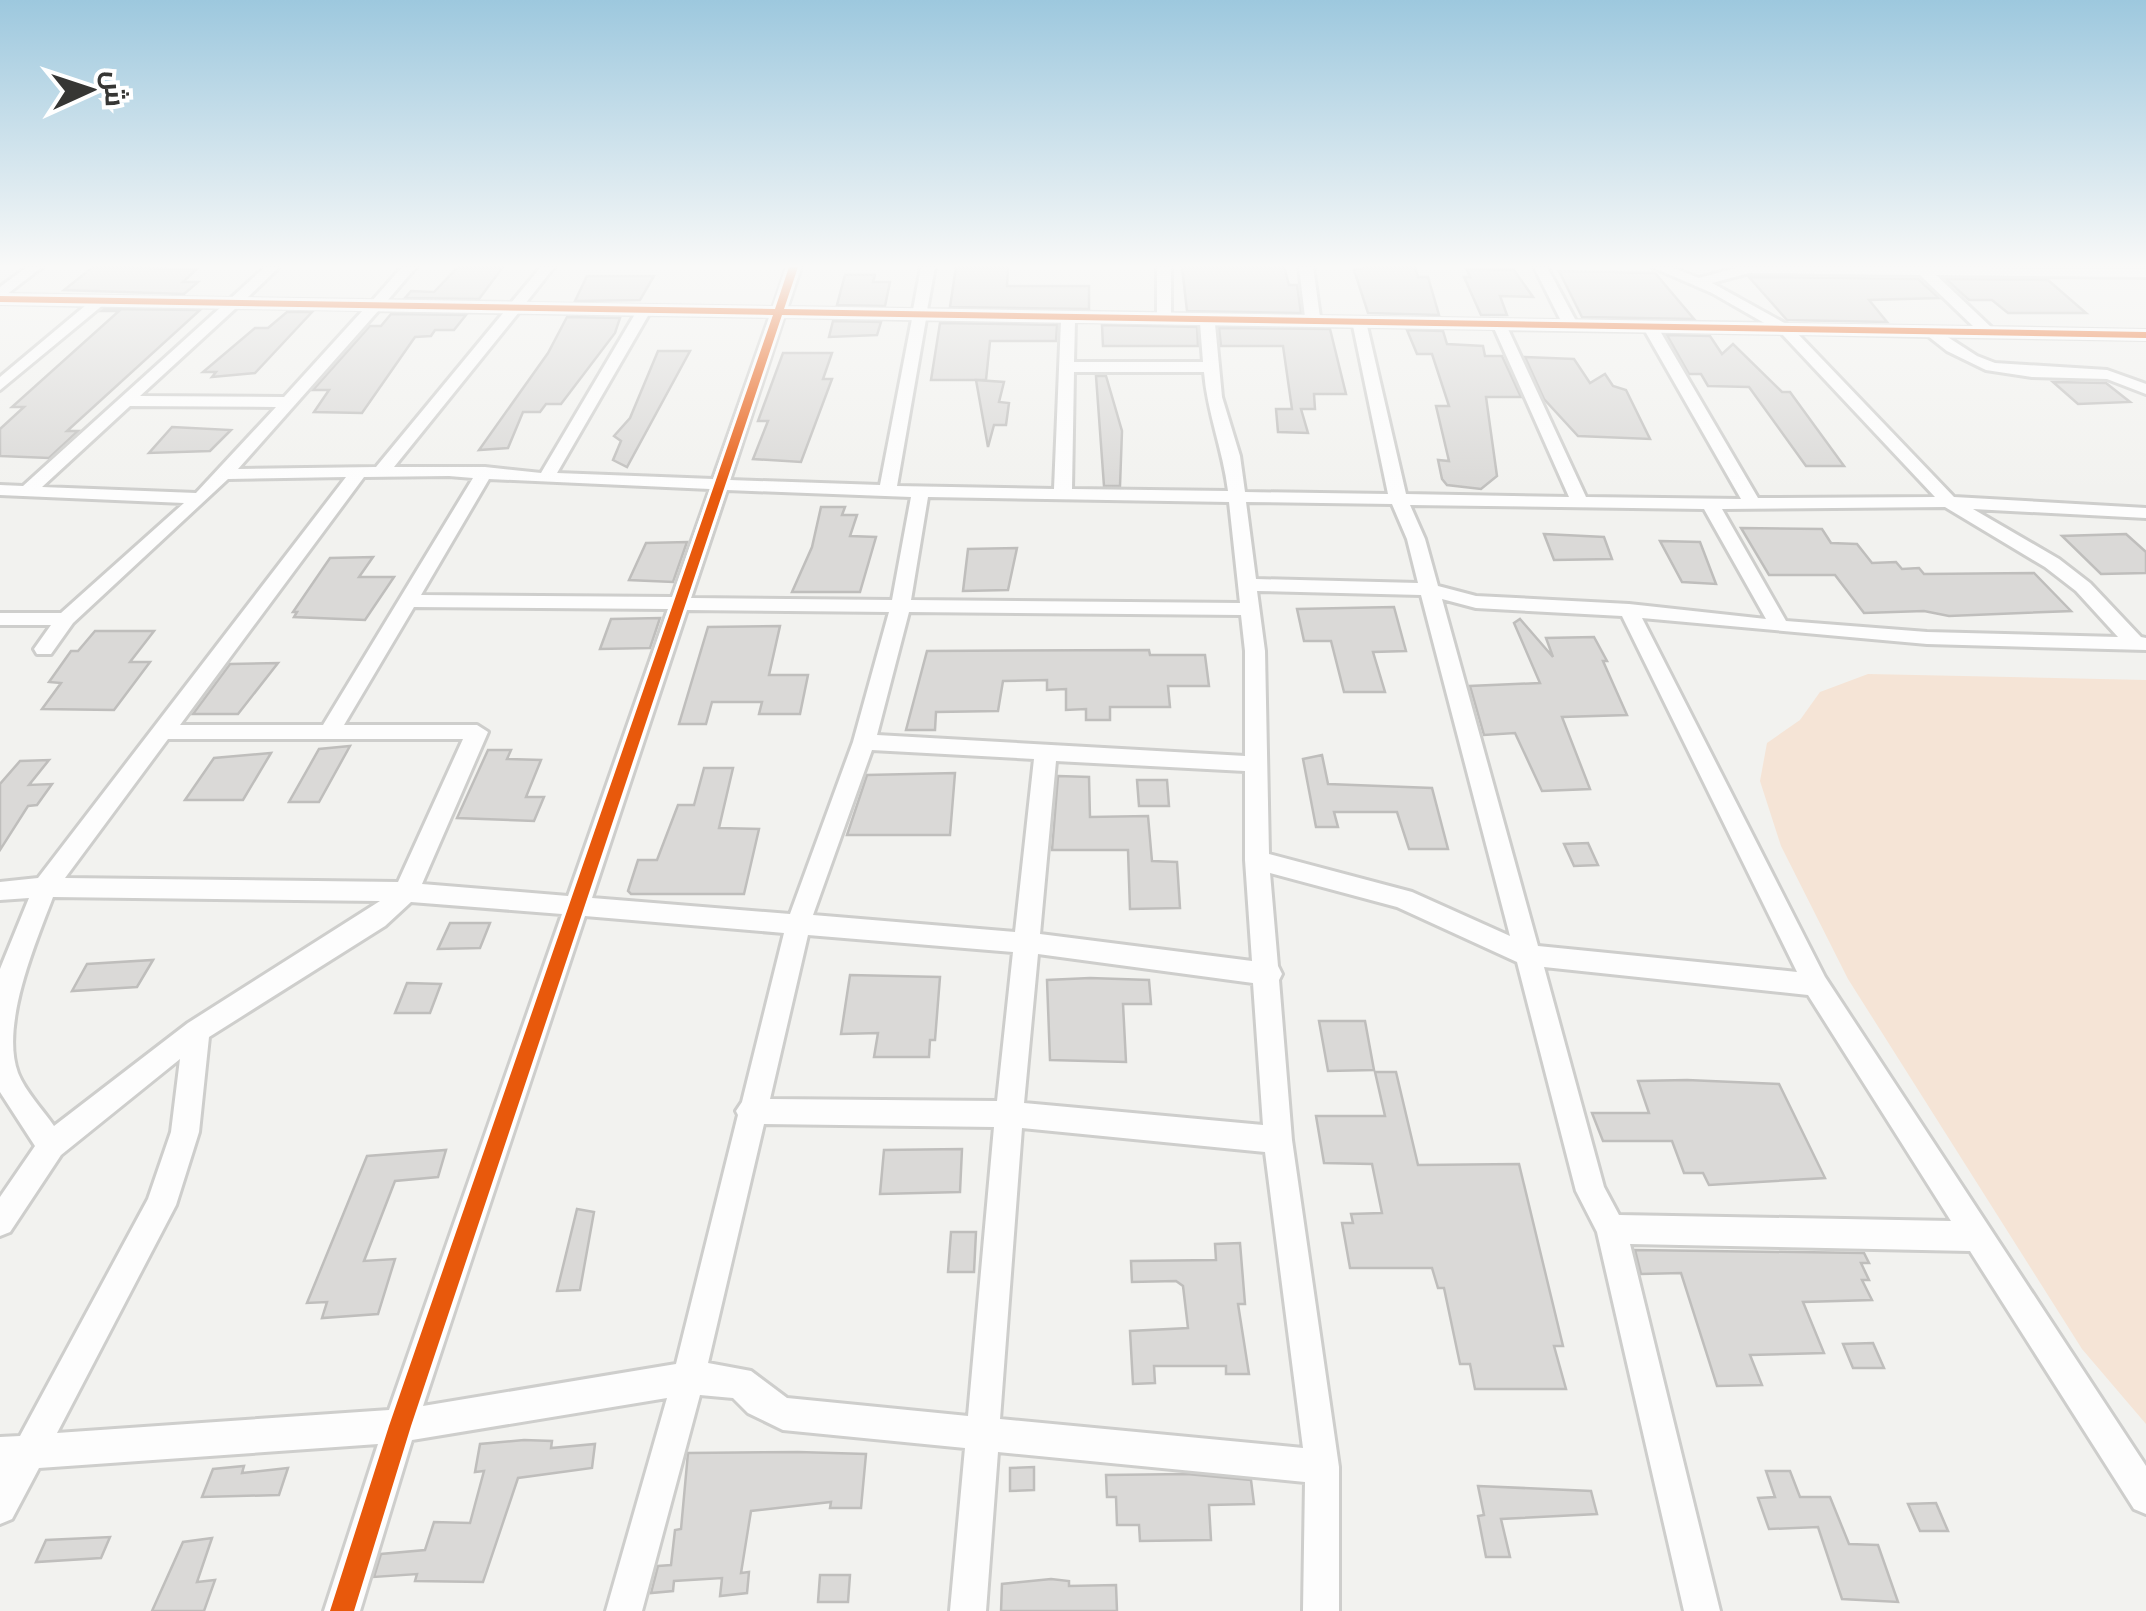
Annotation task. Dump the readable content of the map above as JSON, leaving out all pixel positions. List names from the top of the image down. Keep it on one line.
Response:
{"north":"right"}
